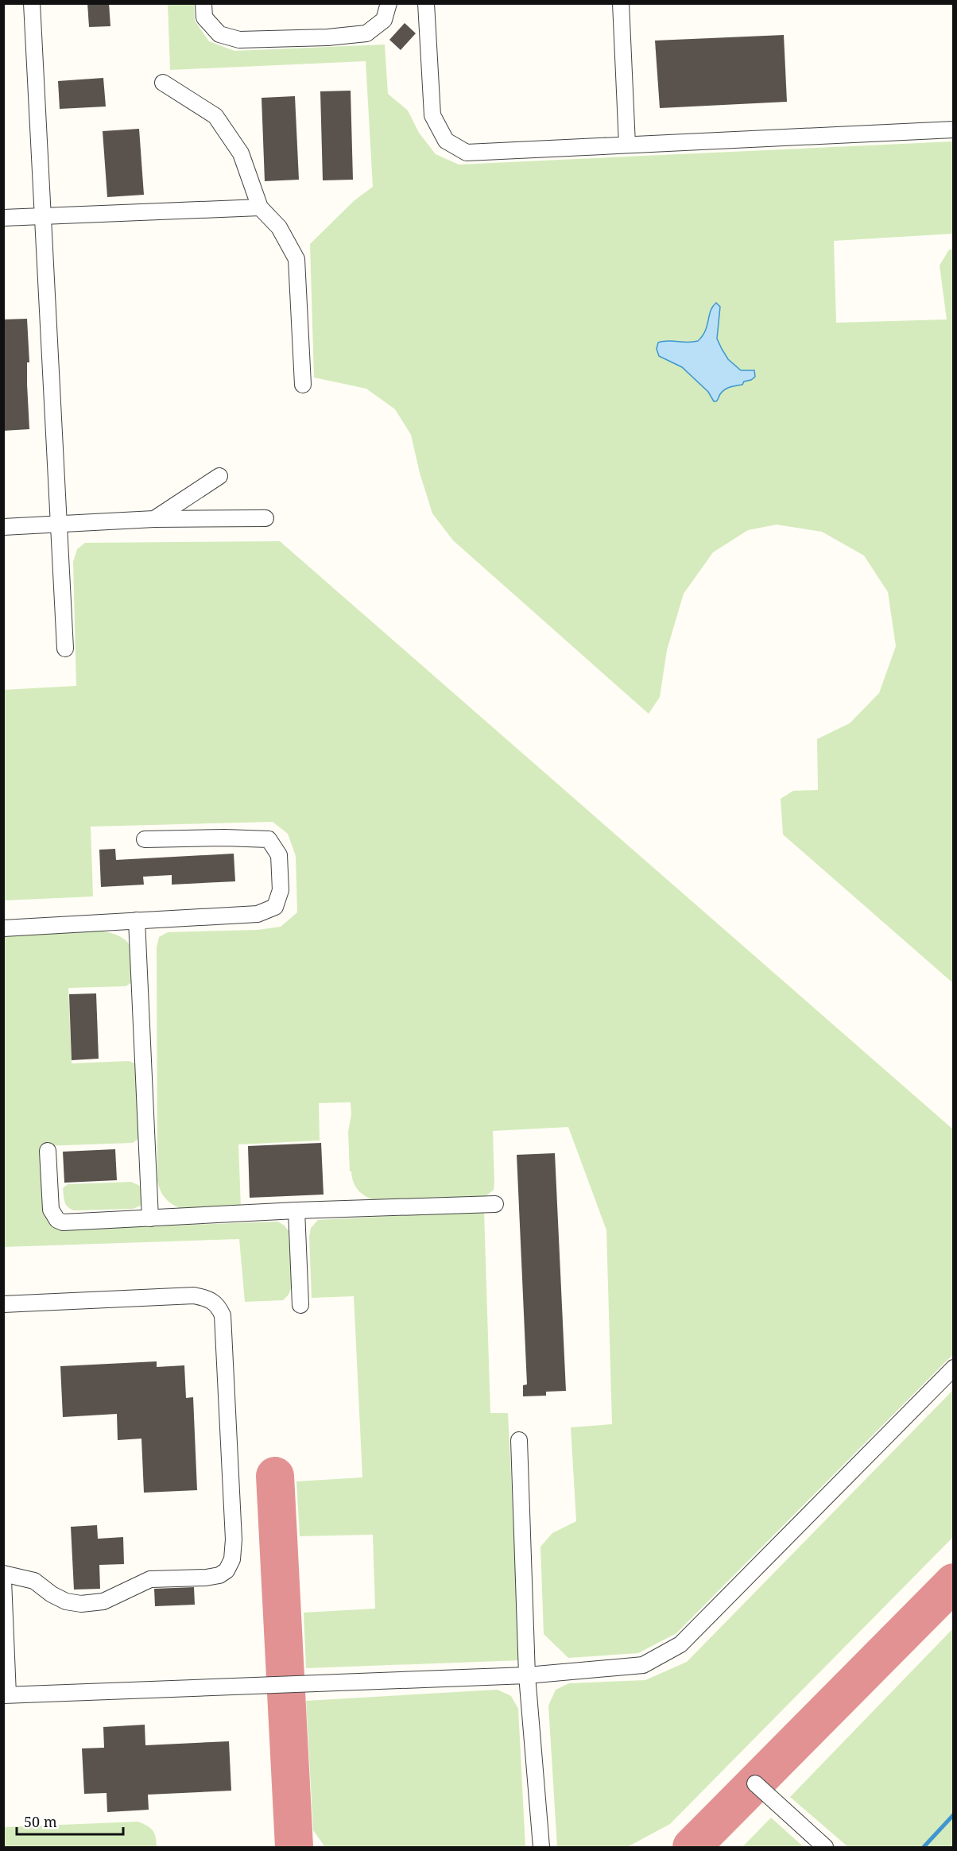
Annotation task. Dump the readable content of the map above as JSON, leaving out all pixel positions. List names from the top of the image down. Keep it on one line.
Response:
{"scale_bar":"50 m"}
